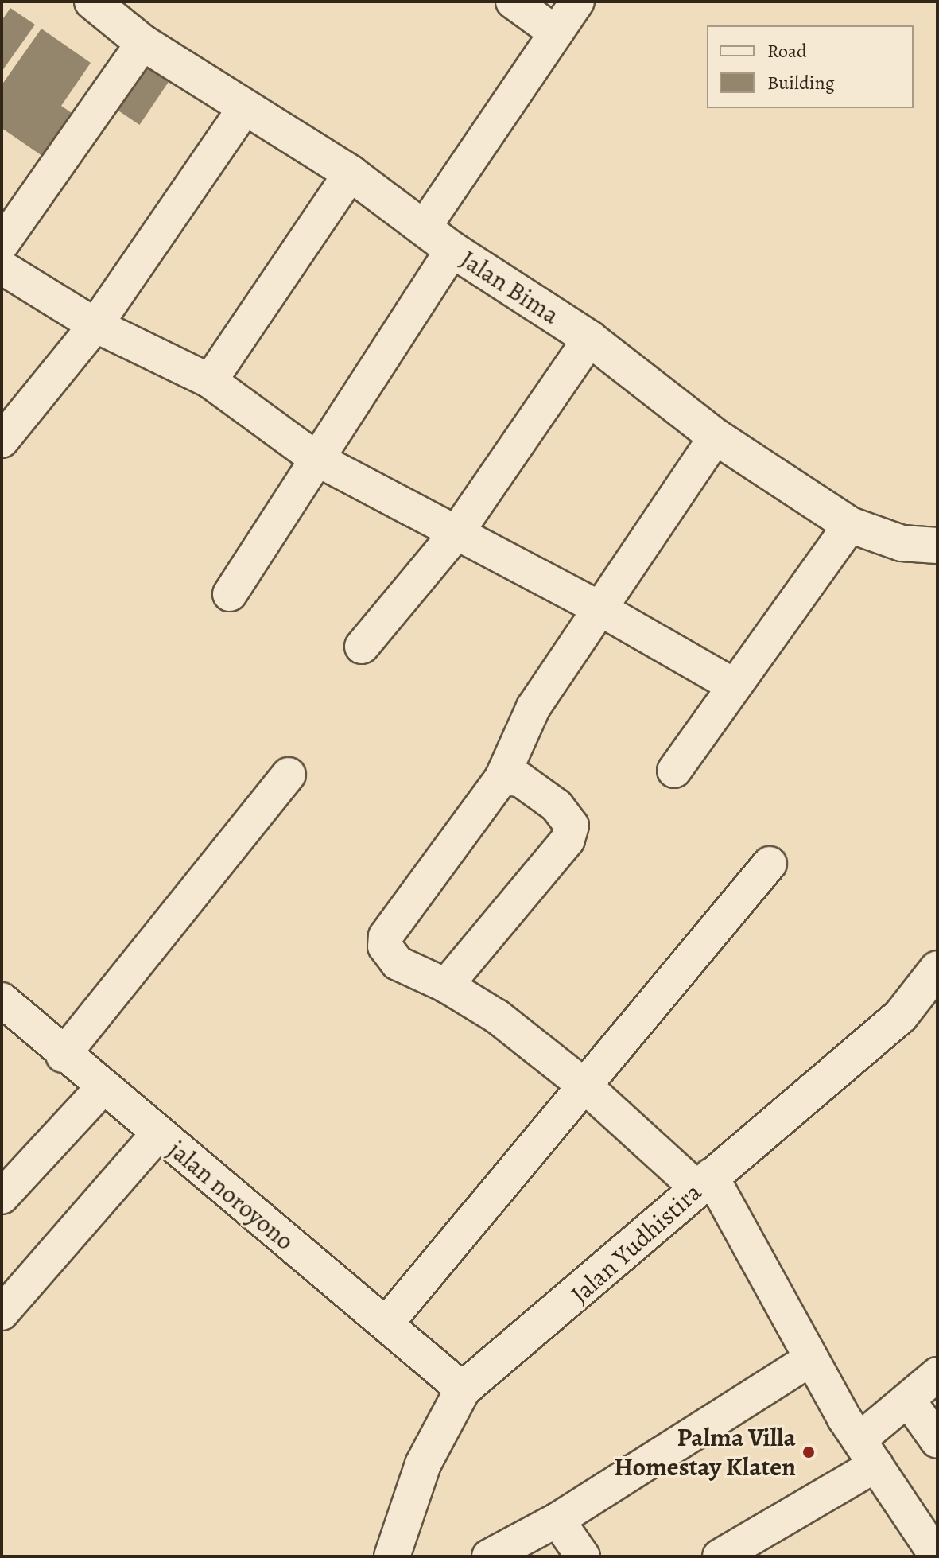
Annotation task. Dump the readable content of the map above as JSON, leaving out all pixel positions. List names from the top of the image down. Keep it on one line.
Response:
{"streets":{"street":["Jalan Bima","jalan noroyono","Jalan Yudhistira"]},"crossings":[["jalan noroyono","Jalan Yudhistira"]],"places":["Palma Villa Homestay Klaten"],"legend":["Road","Building"]}
